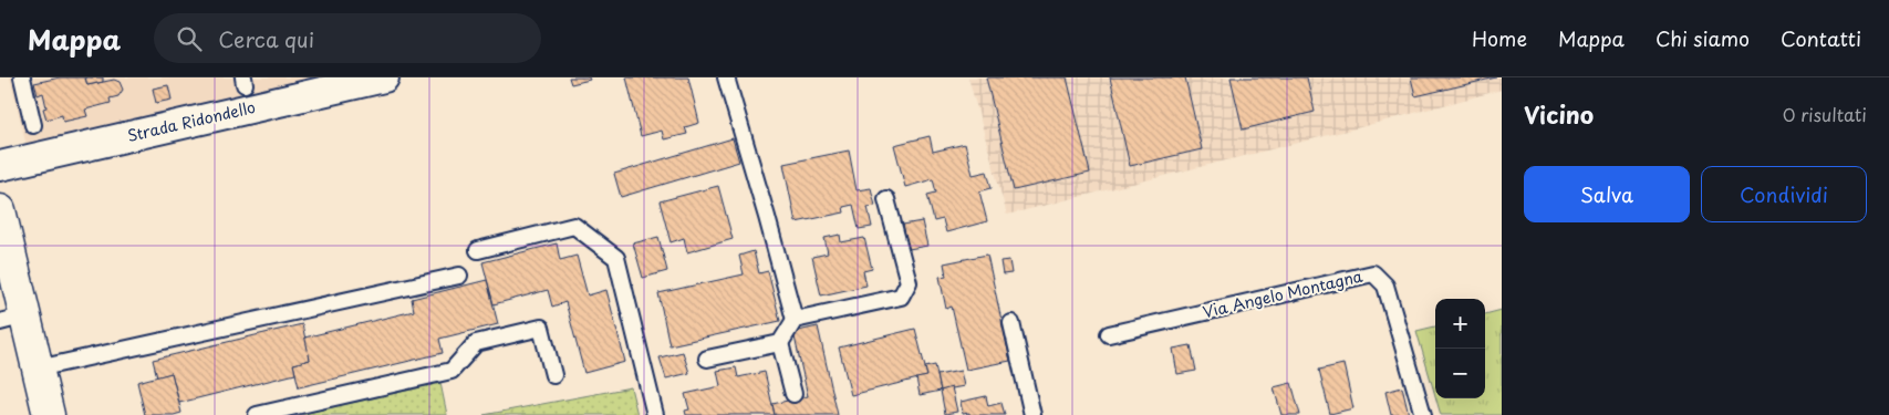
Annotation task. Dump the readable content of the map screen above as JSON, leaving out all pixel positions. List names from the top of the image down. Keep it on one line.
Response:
{"streets":{"street":["Strada Ridondello"],"lane":["Via Angelo Montagna"]},"page":{"header":"Mappa","search":"Cerca qui","nav":["Home","Mappa","Chi siamo","Contatti"],"heading":["Vicino","0 risultati"],"buttons":["Salva","Condividi"],"map_buttons":["+","−"]}}
